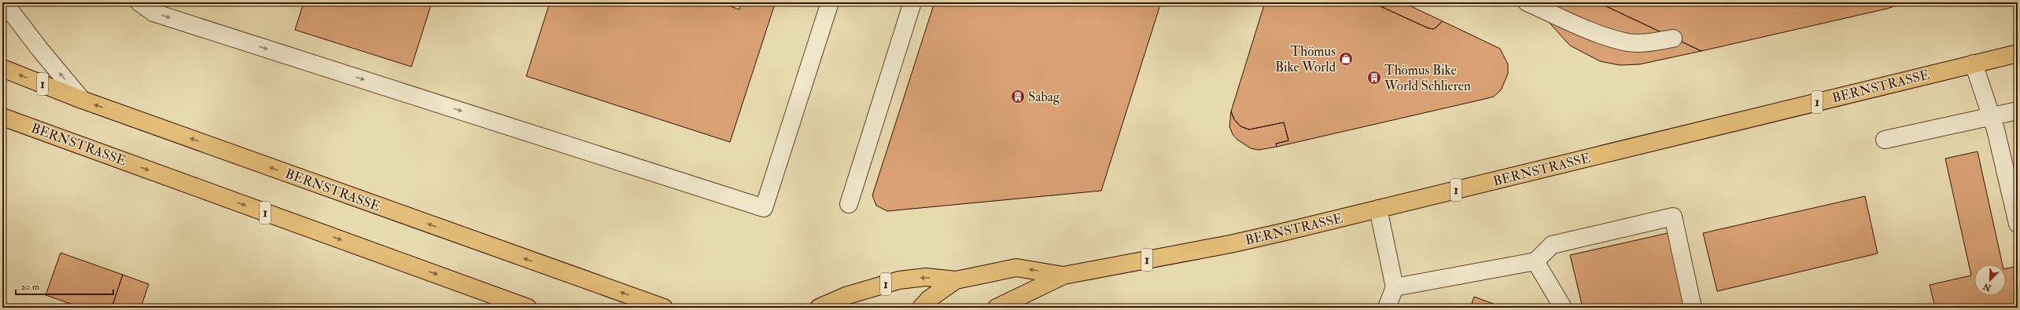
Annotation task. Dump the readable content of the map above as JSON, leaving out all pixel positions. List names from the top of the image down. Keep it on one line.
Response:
{"streets":{"main road":["1","BERNSTRASSE"]},"places":{"shop":["Thömus Bike World"],"building":["Thömus Bike World Schlieren","Sabag"]},"scale_bar":"20 m","north":"bottom left"}
